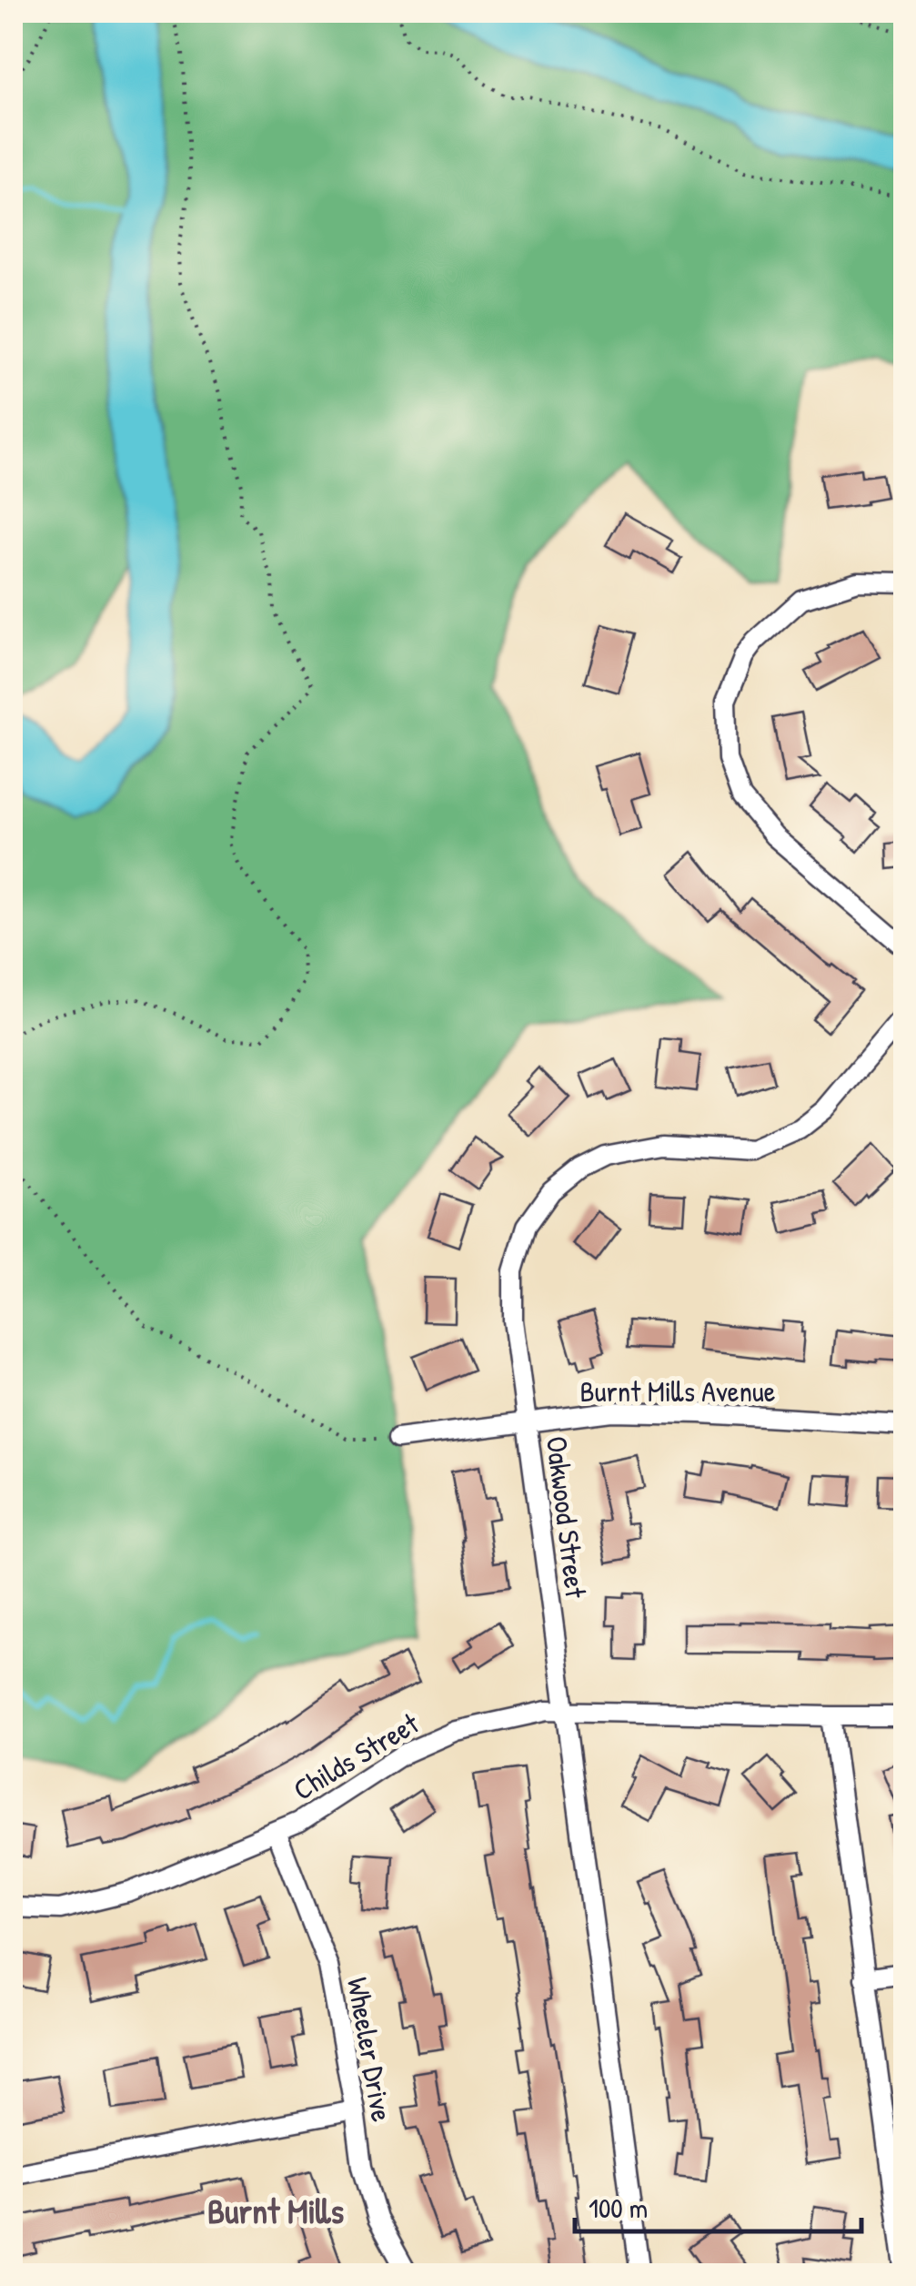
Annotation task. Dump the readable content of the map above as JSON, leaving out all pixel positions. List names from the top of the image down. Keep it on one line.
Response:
{"streets":{"street":["Burnt Mills Avenue","Oakwood Street","Childs Street","Wheeler Drive"]},"crossings":[["Burnt Mills Avenue","Oakwood Street"],["Oakwood Street","Childs Street"],["Childs Street","Wheeler Drive"]],"districts":["Burnt Mills"],"scale_bar":"100 m"}
